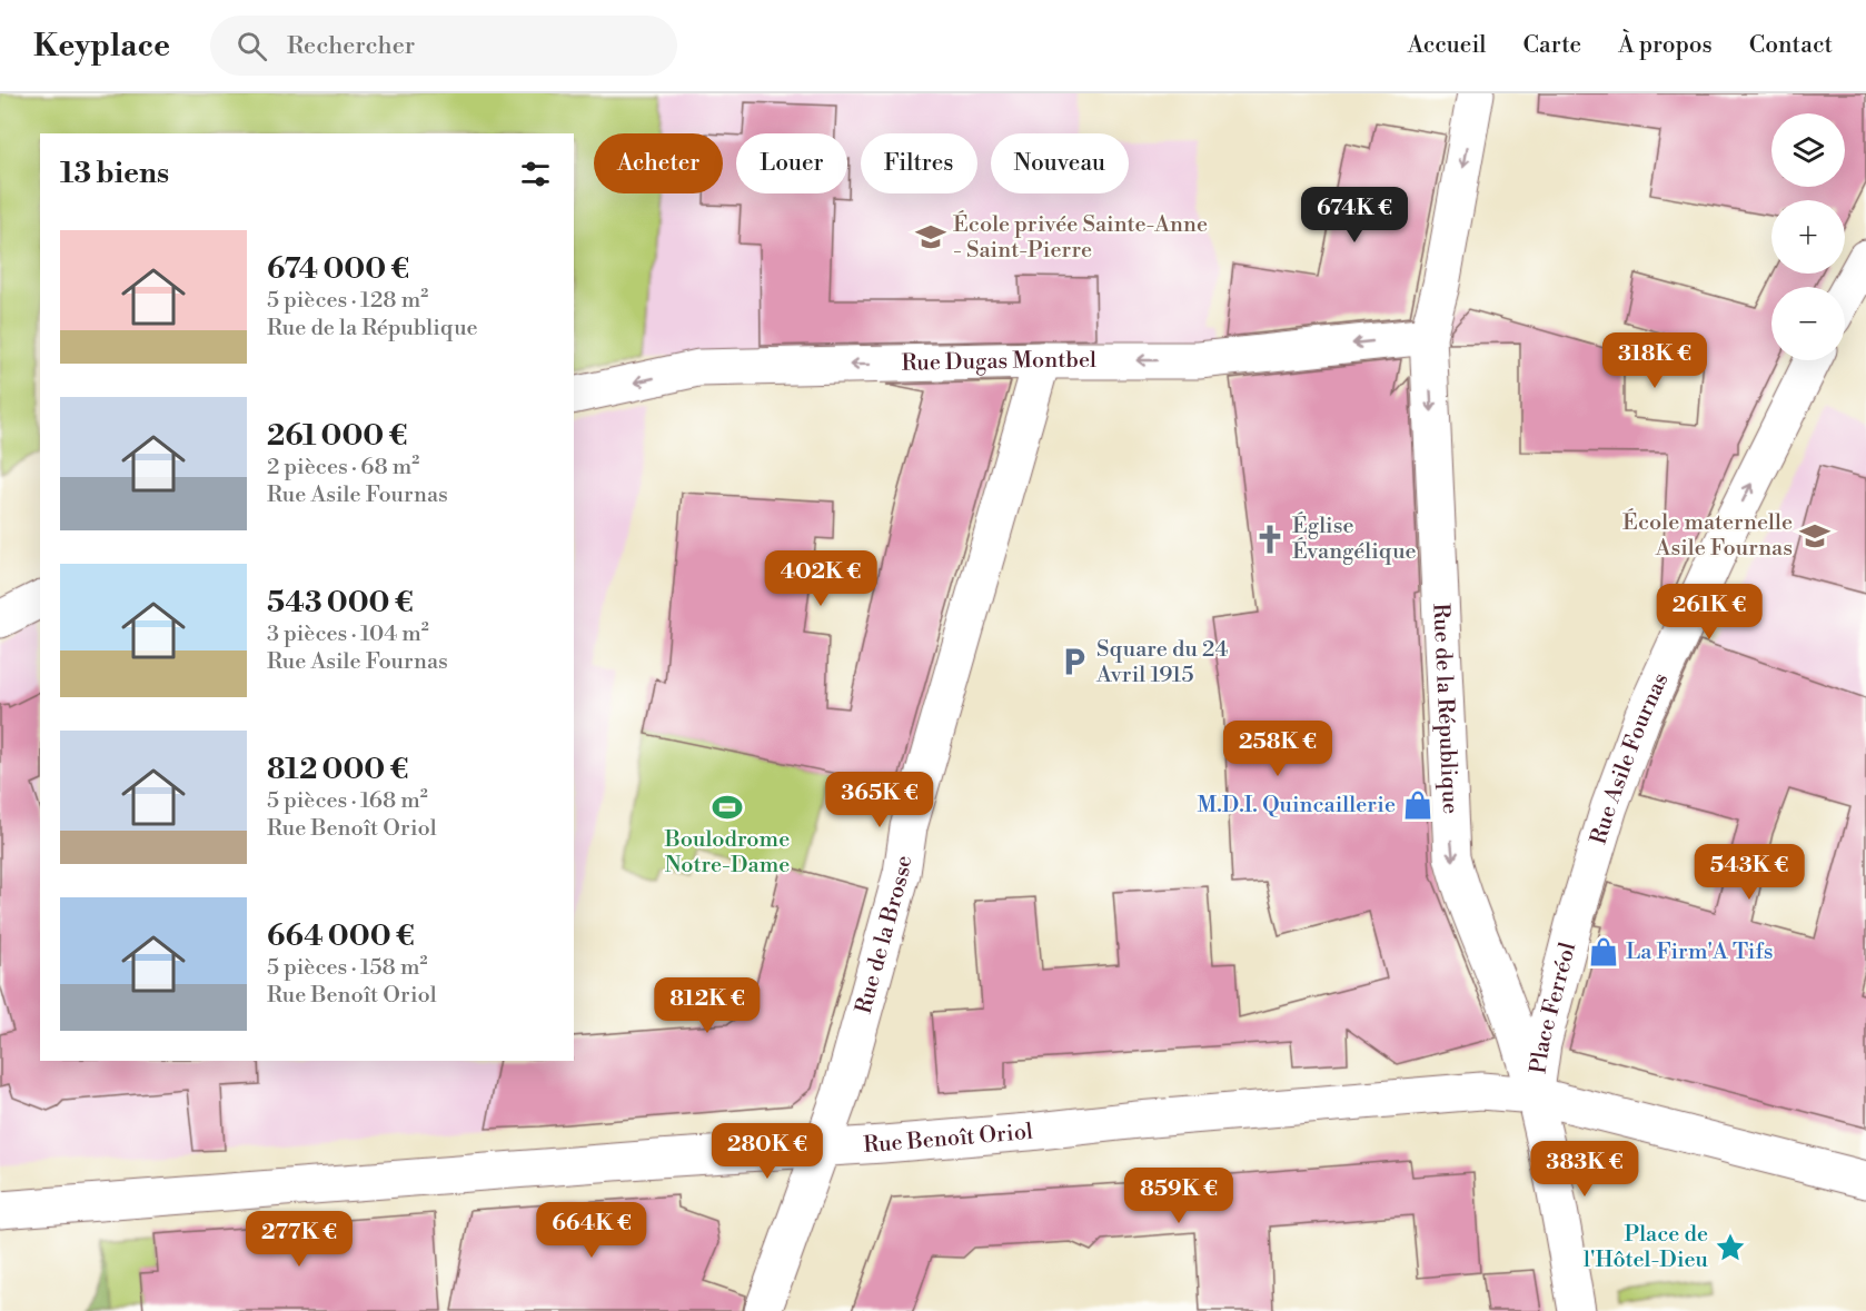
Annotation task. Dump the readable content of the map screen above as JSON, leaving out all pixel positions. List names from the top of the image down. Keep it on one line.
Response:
{"streets":{"street":["Rue Dugas Montbel","Rue de la République","Rue Asile Fournas","Rue de la Brosse","Place Ferréol","Rue Benoît Oriol"]},"crossings":[["Rue Dugas Montbel","Rue de la République"],["Rue Dugas Montbel","Rue de la Brosse"],["Rue de la République","Place Ferréol"],["Rue de la République","Rue Benoît Oriol"],["Rue Asile Fournas","Place Ferréol"],["Rue de la Brosse","Rue Benoît Oriol"],["Place Ferréol","Rue Benoît Oriol"]],"one_way":["Rue Dugas Montbel","Rue de la République","Rue Asile Fournas"],"places":{"school or university":["École privée Sainte-Anne - Saint-Pierre","École maternelle Asile Fournas"],"church":["Église Évangélique"],"parking":["Square du 24 Avril 1915"],"shop":["M.D.I. Quincaillerie","La Firm'A Tifs"],"sports":["Boulodrome Notre-Dame"],"place":["Place de l'Hôtel-Dieu"]},"page":{"header":"Keyplace","search":"Rechercher","nav":["Accueil","Carte","À propos","Contact"],"map_buttons":["+","−"],"chip":["Acheter","Louer","Filtres","Nouveau"],"heading":"13 biens","price":["674K €","318K €","402K €","261K €","258K €","365K €","543K €","812K €","280K €","383K €","859K €","664K €","277K €"],"list":[{"name":"674 000 €","note":"5 pièces · 128 m² · Rue de la République"},{"name":"261 000 €","note":"2 pièces · 68 m² · Rue Asile Fournas"},{"name":"543 000 €","note":"3 pièces · 104 m² · Rue Asile Fournas"},{"name":"812 000 €","note":"5 pièces · 168 m² · Rue Benoît Oriol"},{"name":"664 000 €","note":"5 pièces · 158 m² · Rue Benoît Oriol"}]}}
